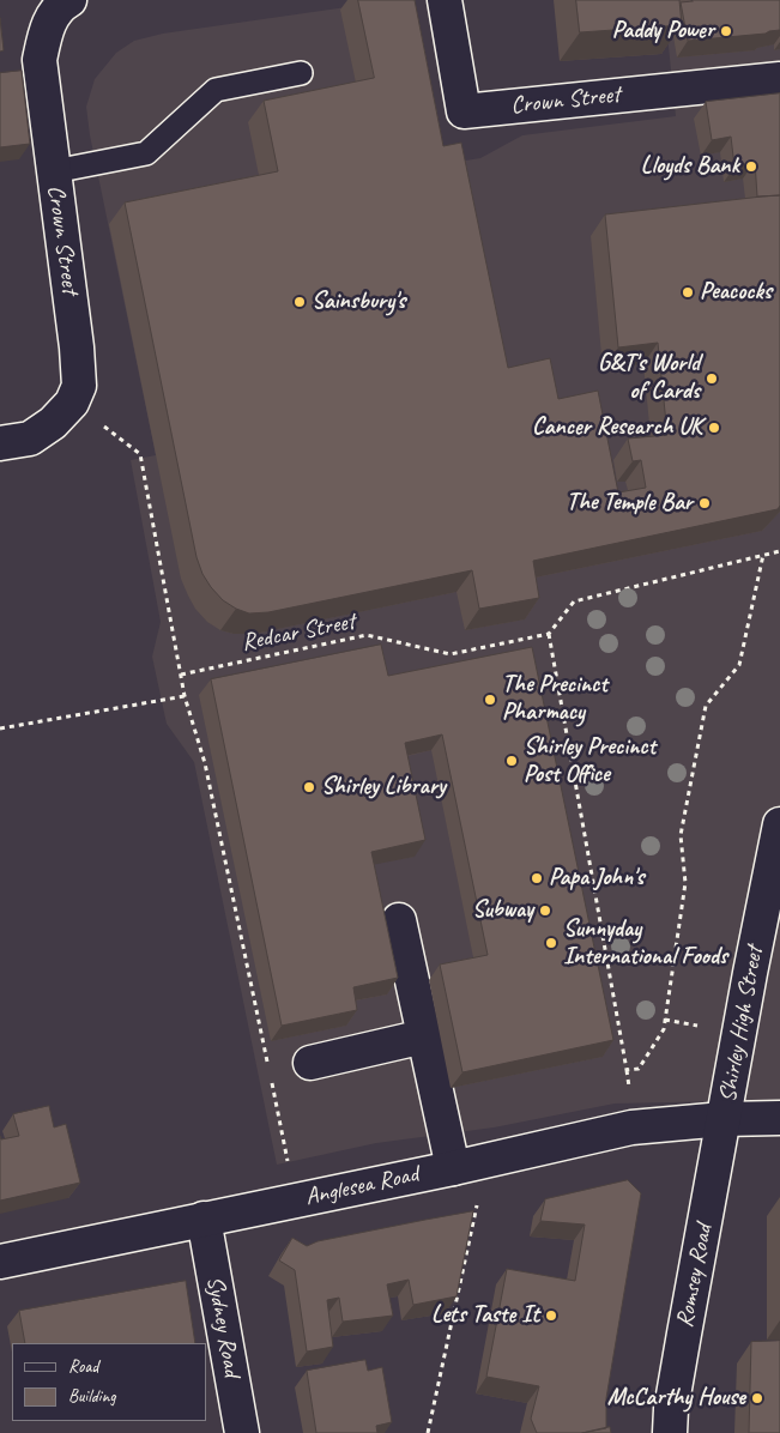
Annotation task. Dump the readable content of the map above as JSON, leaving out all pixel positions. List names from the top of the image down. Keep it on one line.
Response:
{"streets":{"street":["Crown Street","Shirley High Street","Anglesea Road","Romsey Road","Sydney Road"],"path":["Redcar Street"]},"crossings":[["Shirley High Street","Anglesea Road"],["Shirley High Street","Romsey Road"],["Anglesea Road","Romsey Road"],["Anglesea Road","Sydney Road"]],"places":["Paddy Power","Lloyds Bank","Peacocks","Sainsbury's","G&T's World of Cards","Cancer Research UK","The Temple Bar","The Precinct Pharmacy","Shirley Precinct Post Office","Shirley Library","Papa John's","Subway","Sunnyday International Foods","Lets Taste It","McCarthy House"],"legend":["Road","Building"]}
